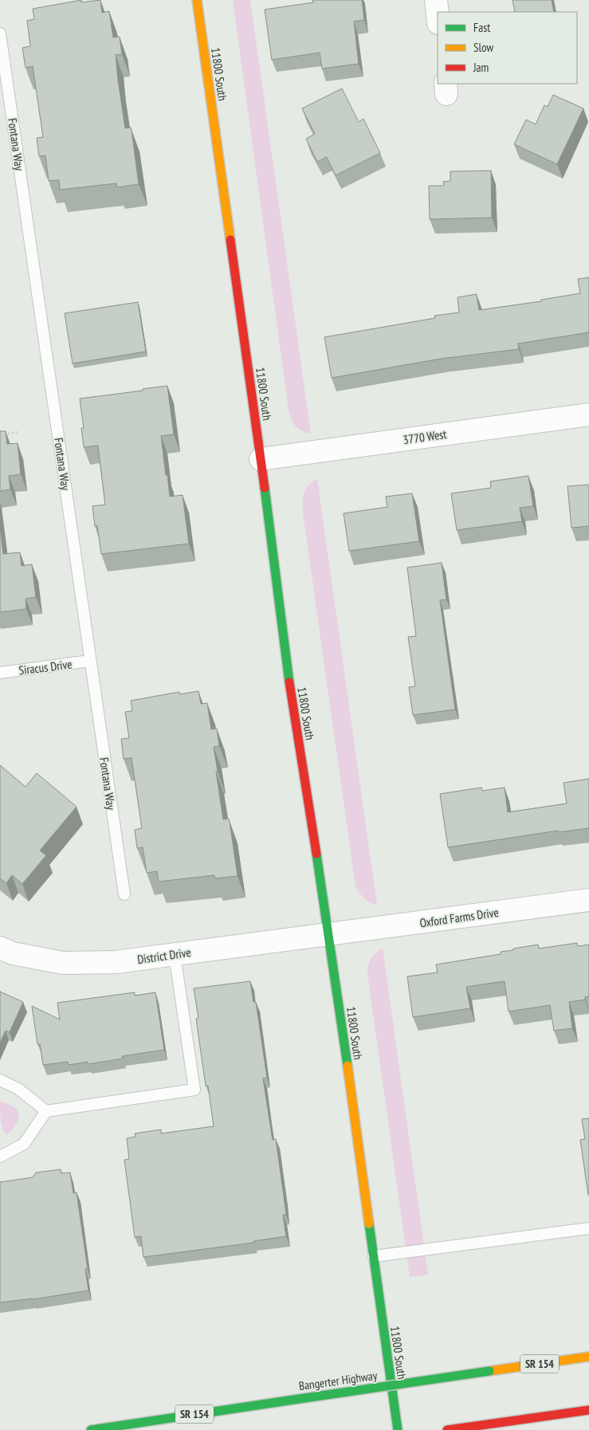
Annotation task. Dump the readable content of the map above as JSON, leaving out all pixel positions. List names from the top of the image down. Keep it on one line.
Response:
{"streets":{"main road":["11800 South","SR 154","Bangerter Highway"],"street":["3770 West","Oxford Farms Drive","District Drive"],"lane":["Fontana Way","Siracus Drive"]},"crossings":[["11800 South","3770 West"],["11800 South","Oxford Farms Drive"],["11800 South","District Drive"],["Fontana Way","Siracus Drive"],["Oxford Farms Drive","District Drive"]],"legend":["Fast","Slow","Jam"]}
